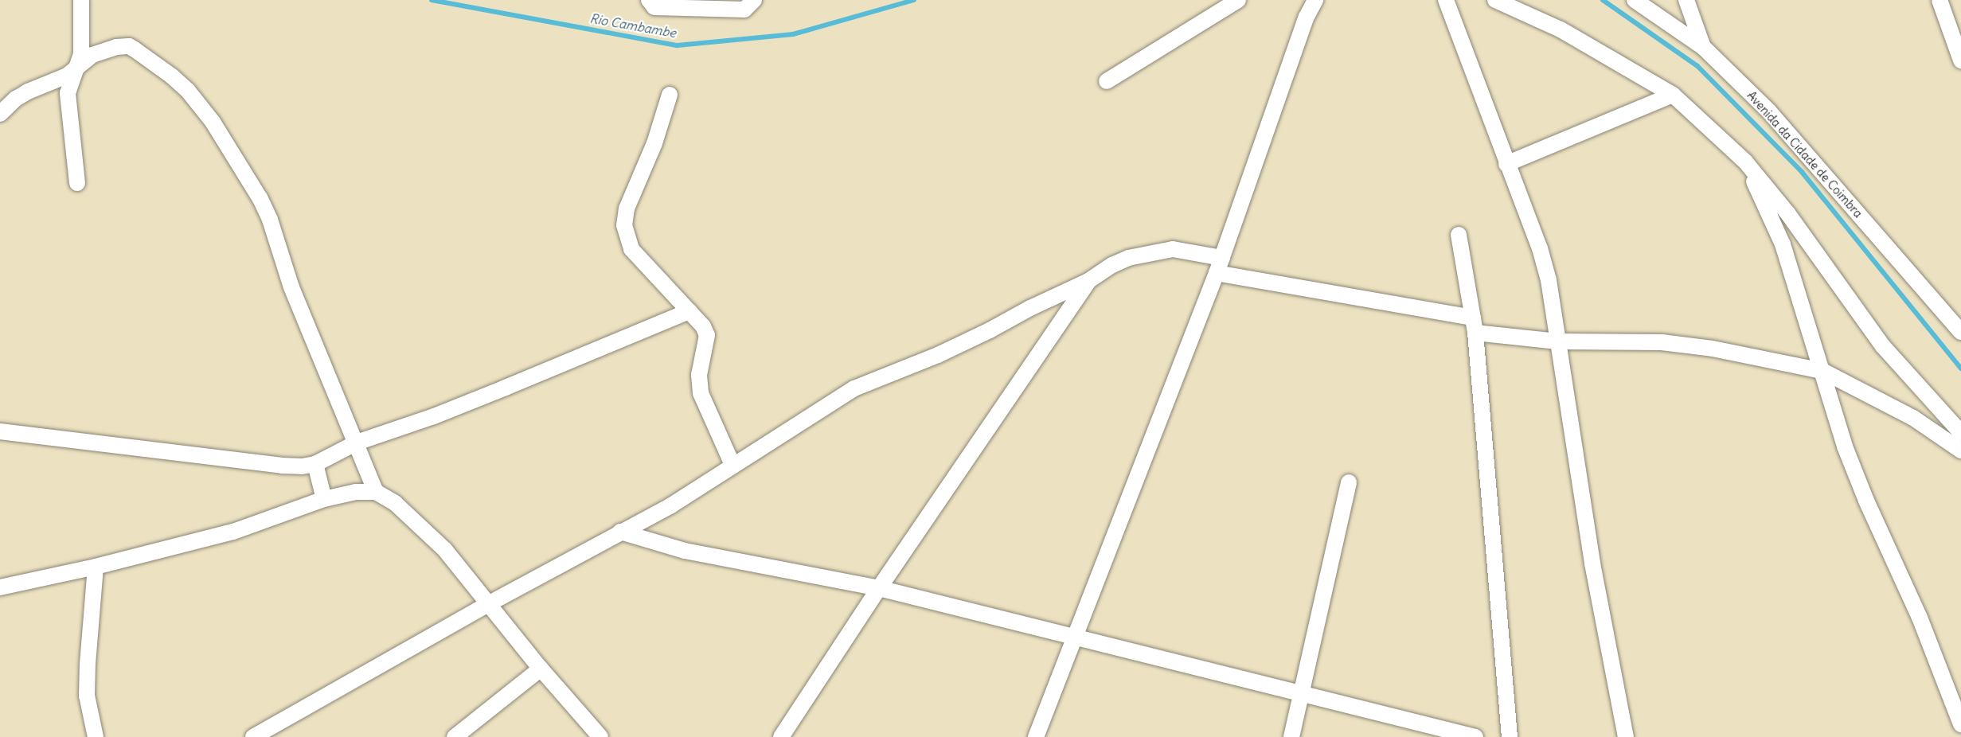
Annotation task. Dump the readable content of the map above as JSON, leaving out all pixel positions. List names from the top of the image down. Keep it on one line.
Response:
{"streets":{"street":["Avenida da Cidade de Coimbra"]},"water":["Rio Cambambe"]}
